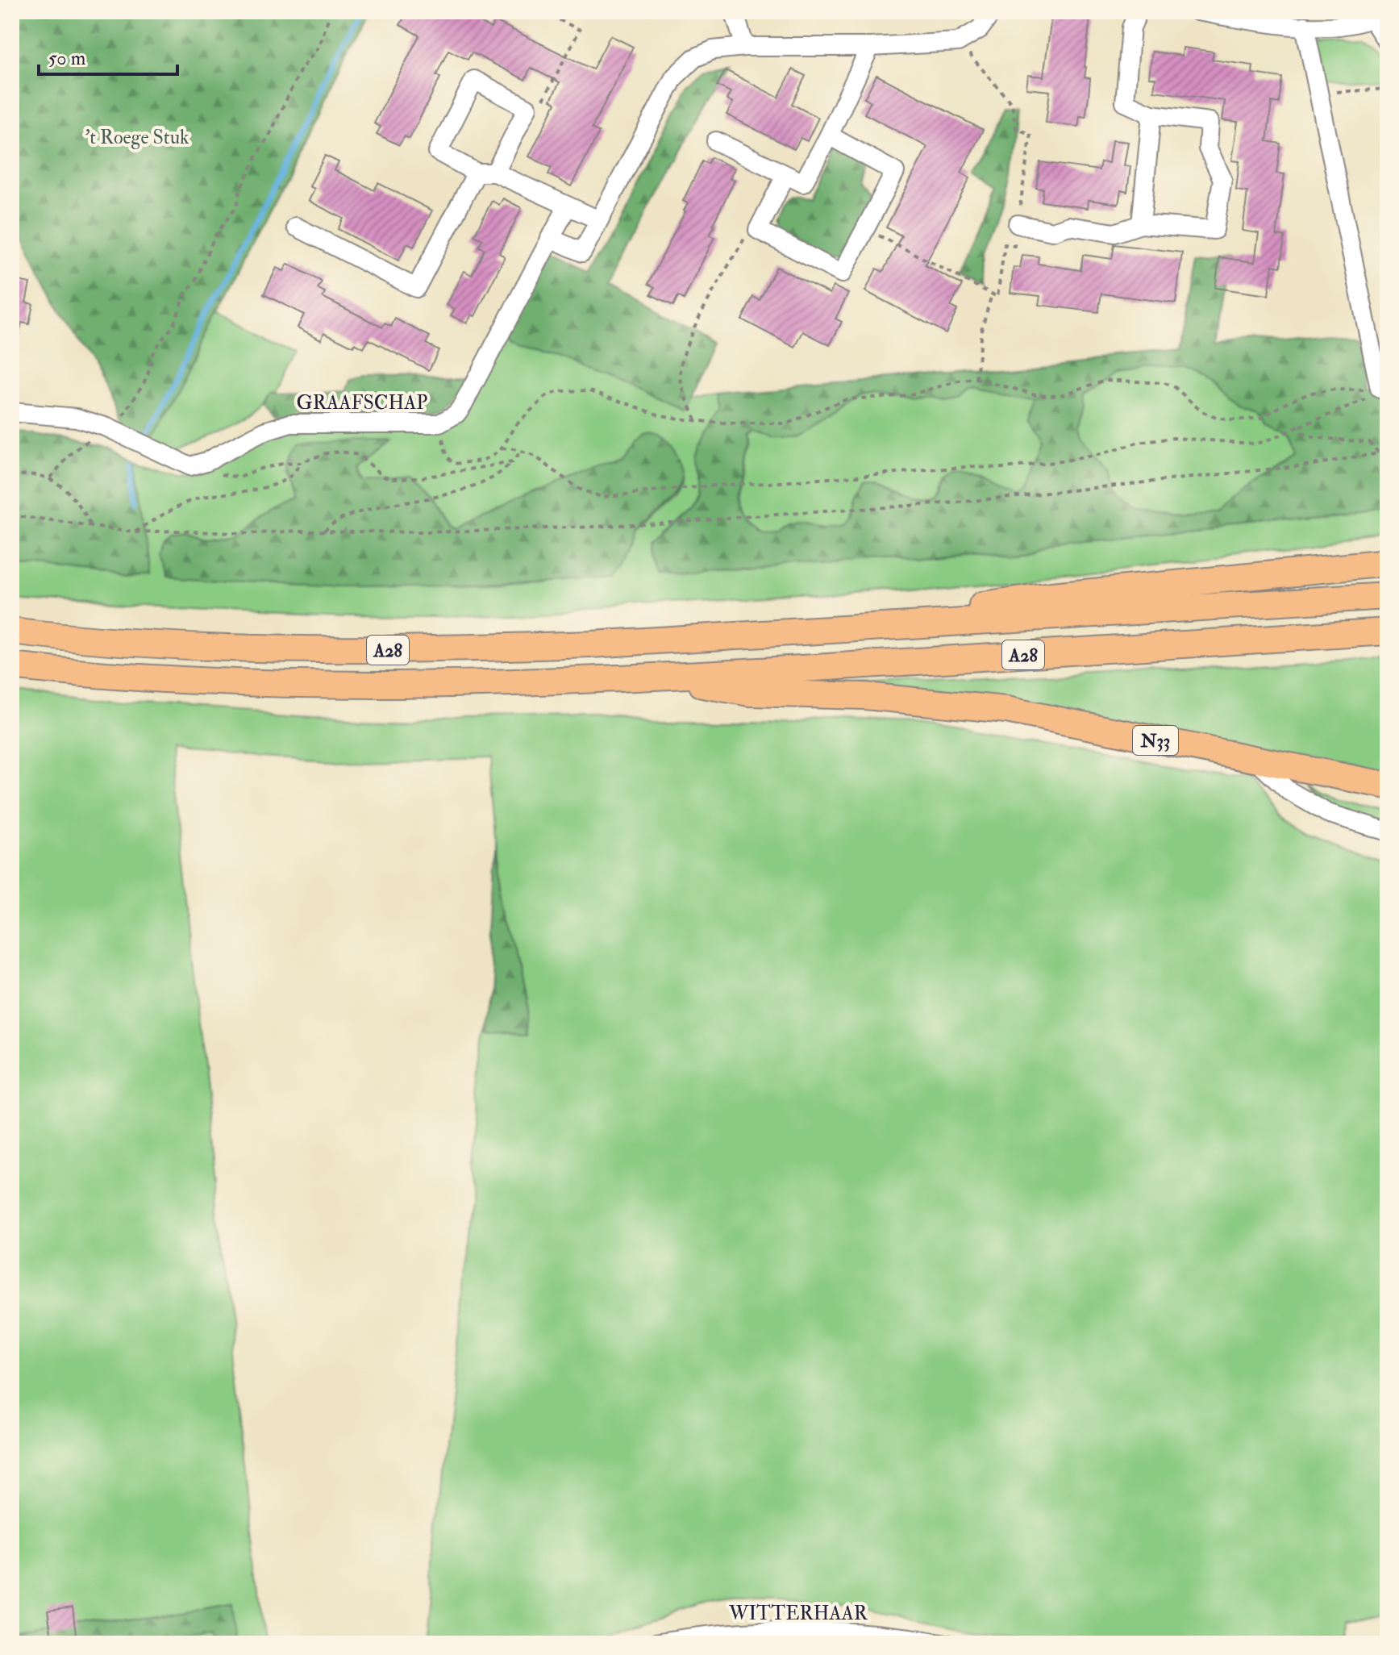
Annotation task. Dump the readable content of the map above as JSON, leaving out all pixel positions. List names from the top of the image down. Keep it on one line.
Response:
{"streets":{"highway":["A28","N33"],"street":["GRAAFSCHAP","WITTERHAAR"]},"crossings":[["A28","N33"]],"parks":["'t Roege Stuk"],"scale_bar":"50 m"}
